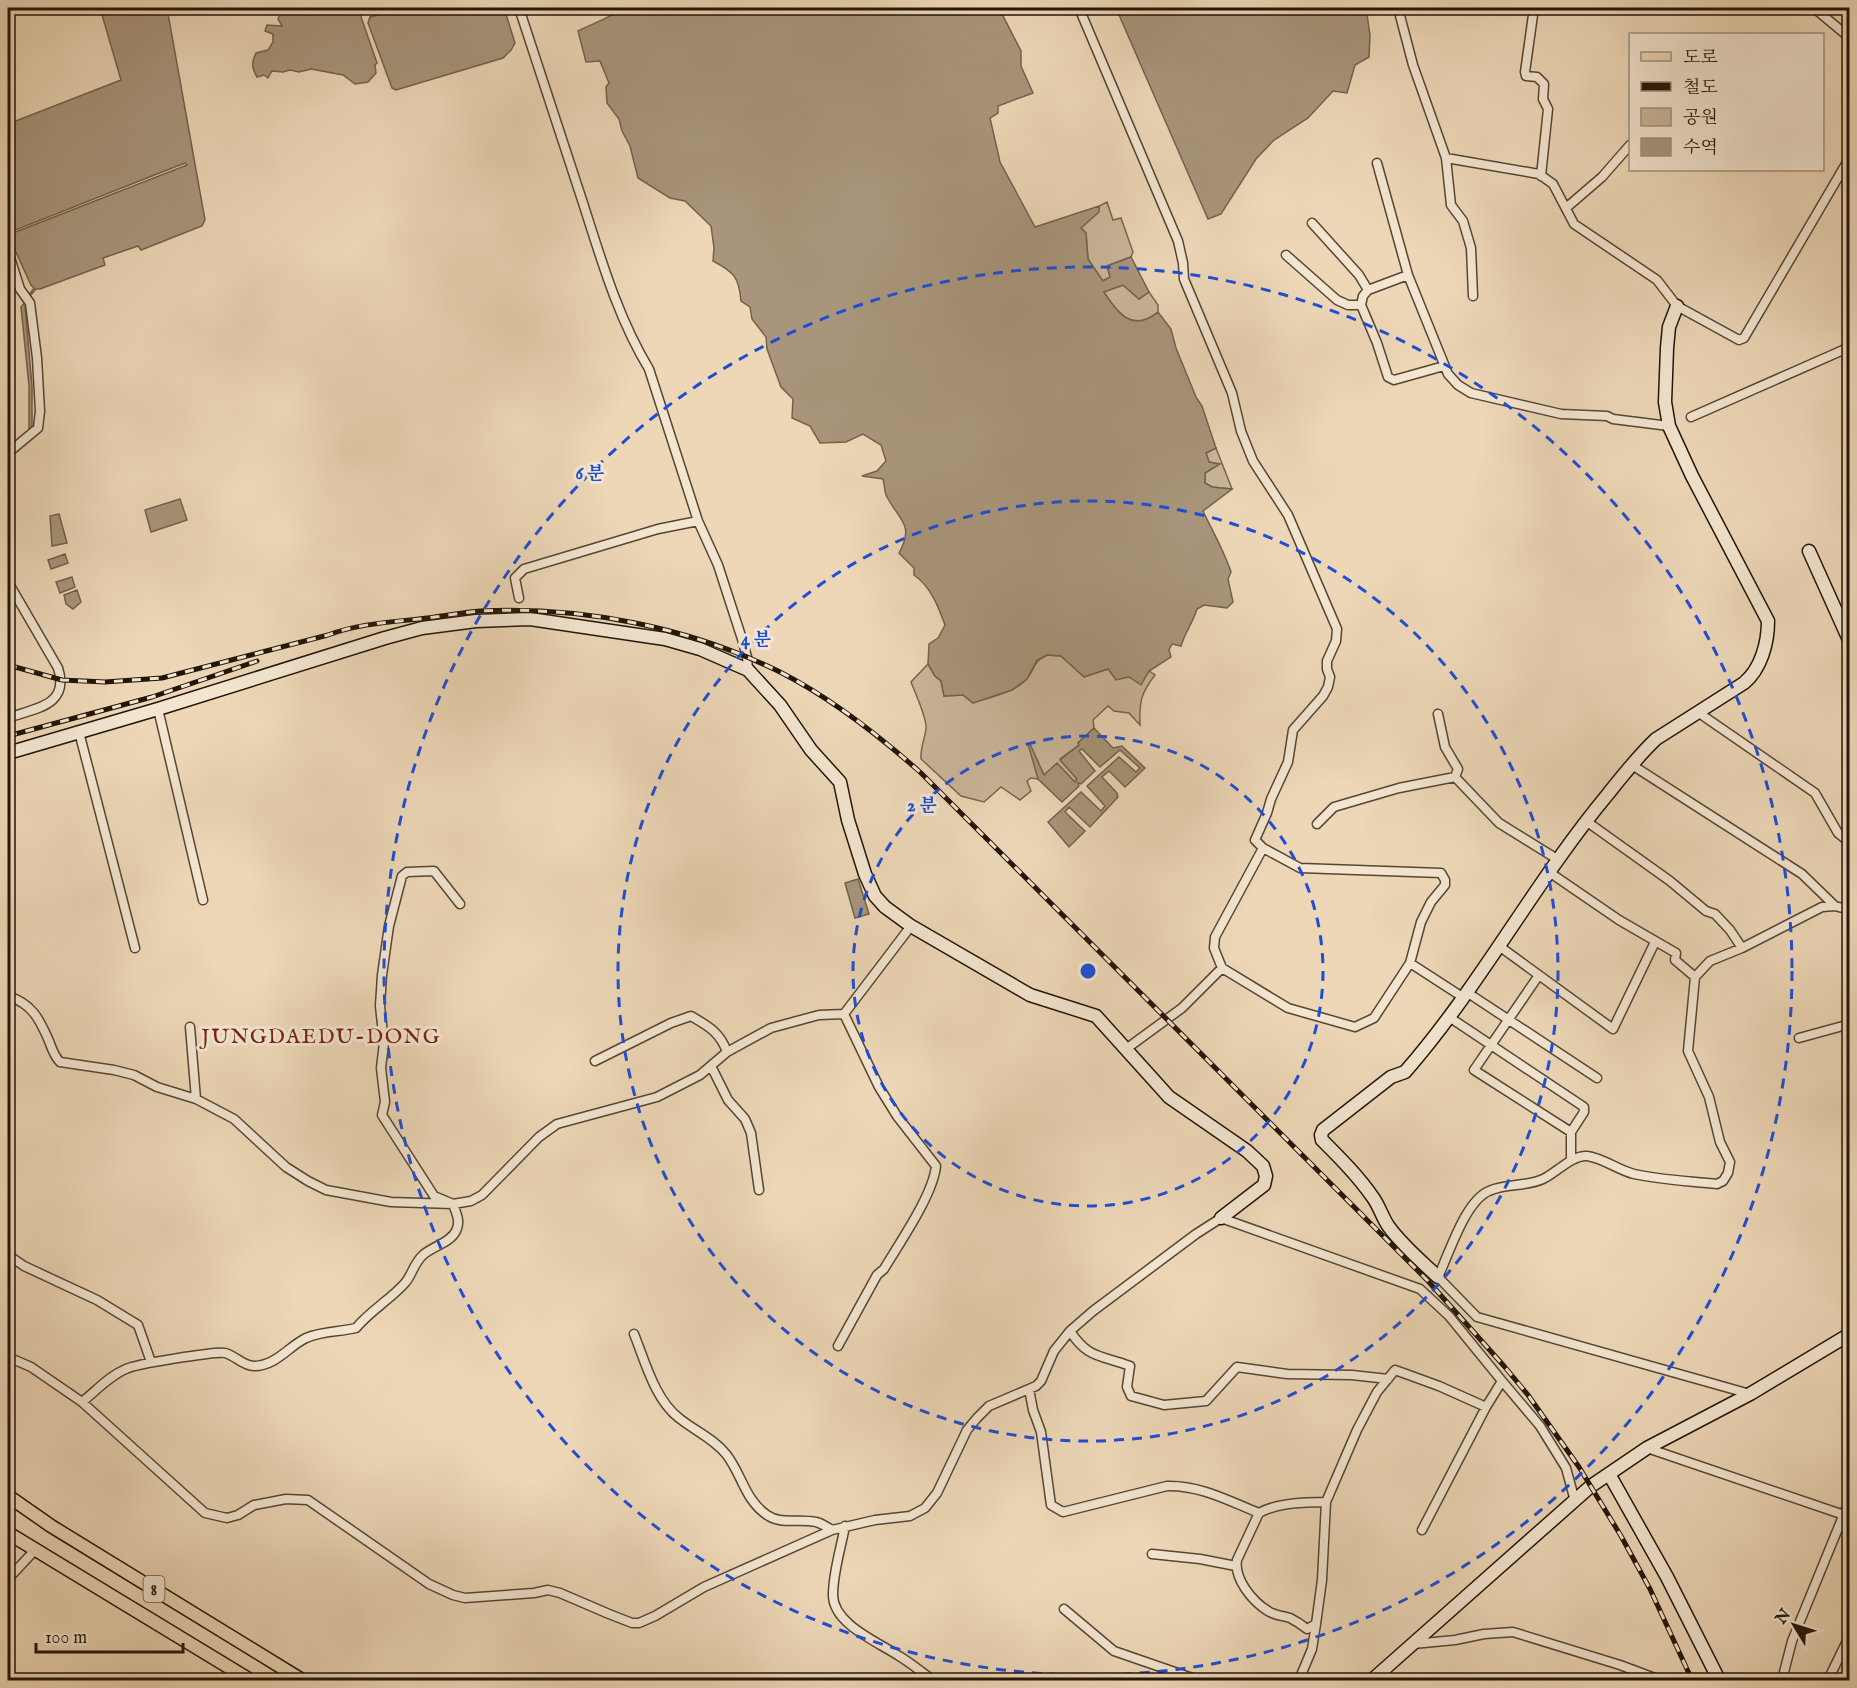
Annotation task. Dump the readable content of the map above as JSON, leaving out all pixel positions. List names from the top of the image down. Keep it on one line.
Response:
{"streets":{"main road":["8"]},"districts":["JUNGDAEDU-DONG"],"legend":["도로","철도","공원","수역"],"scale_bar":"100 m","north":"top left","rings":["6 분","4 분","2 분"]}
